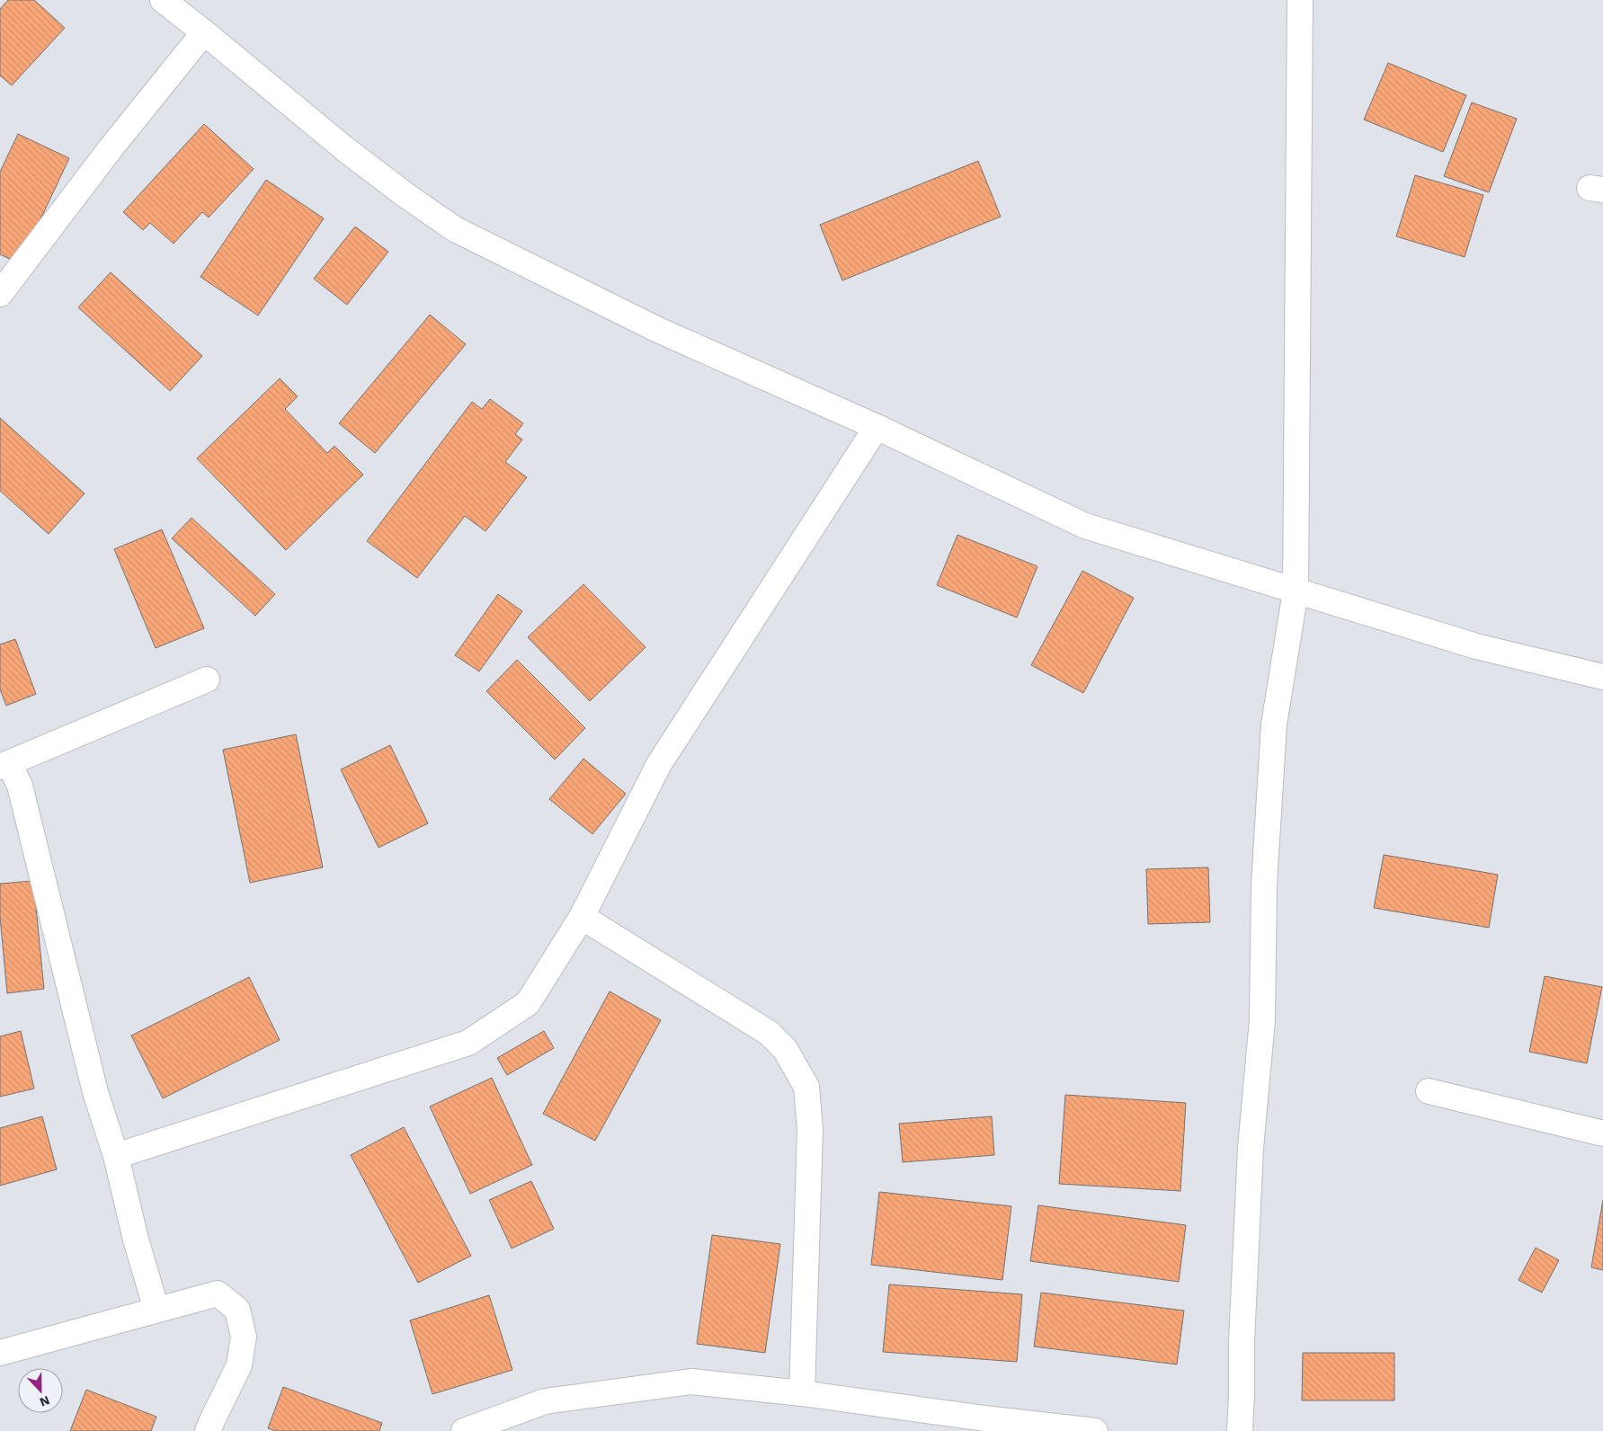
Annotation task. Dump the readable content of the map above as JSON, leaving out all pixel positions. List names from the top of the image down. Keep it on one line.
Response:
{"north":"bottom"}
